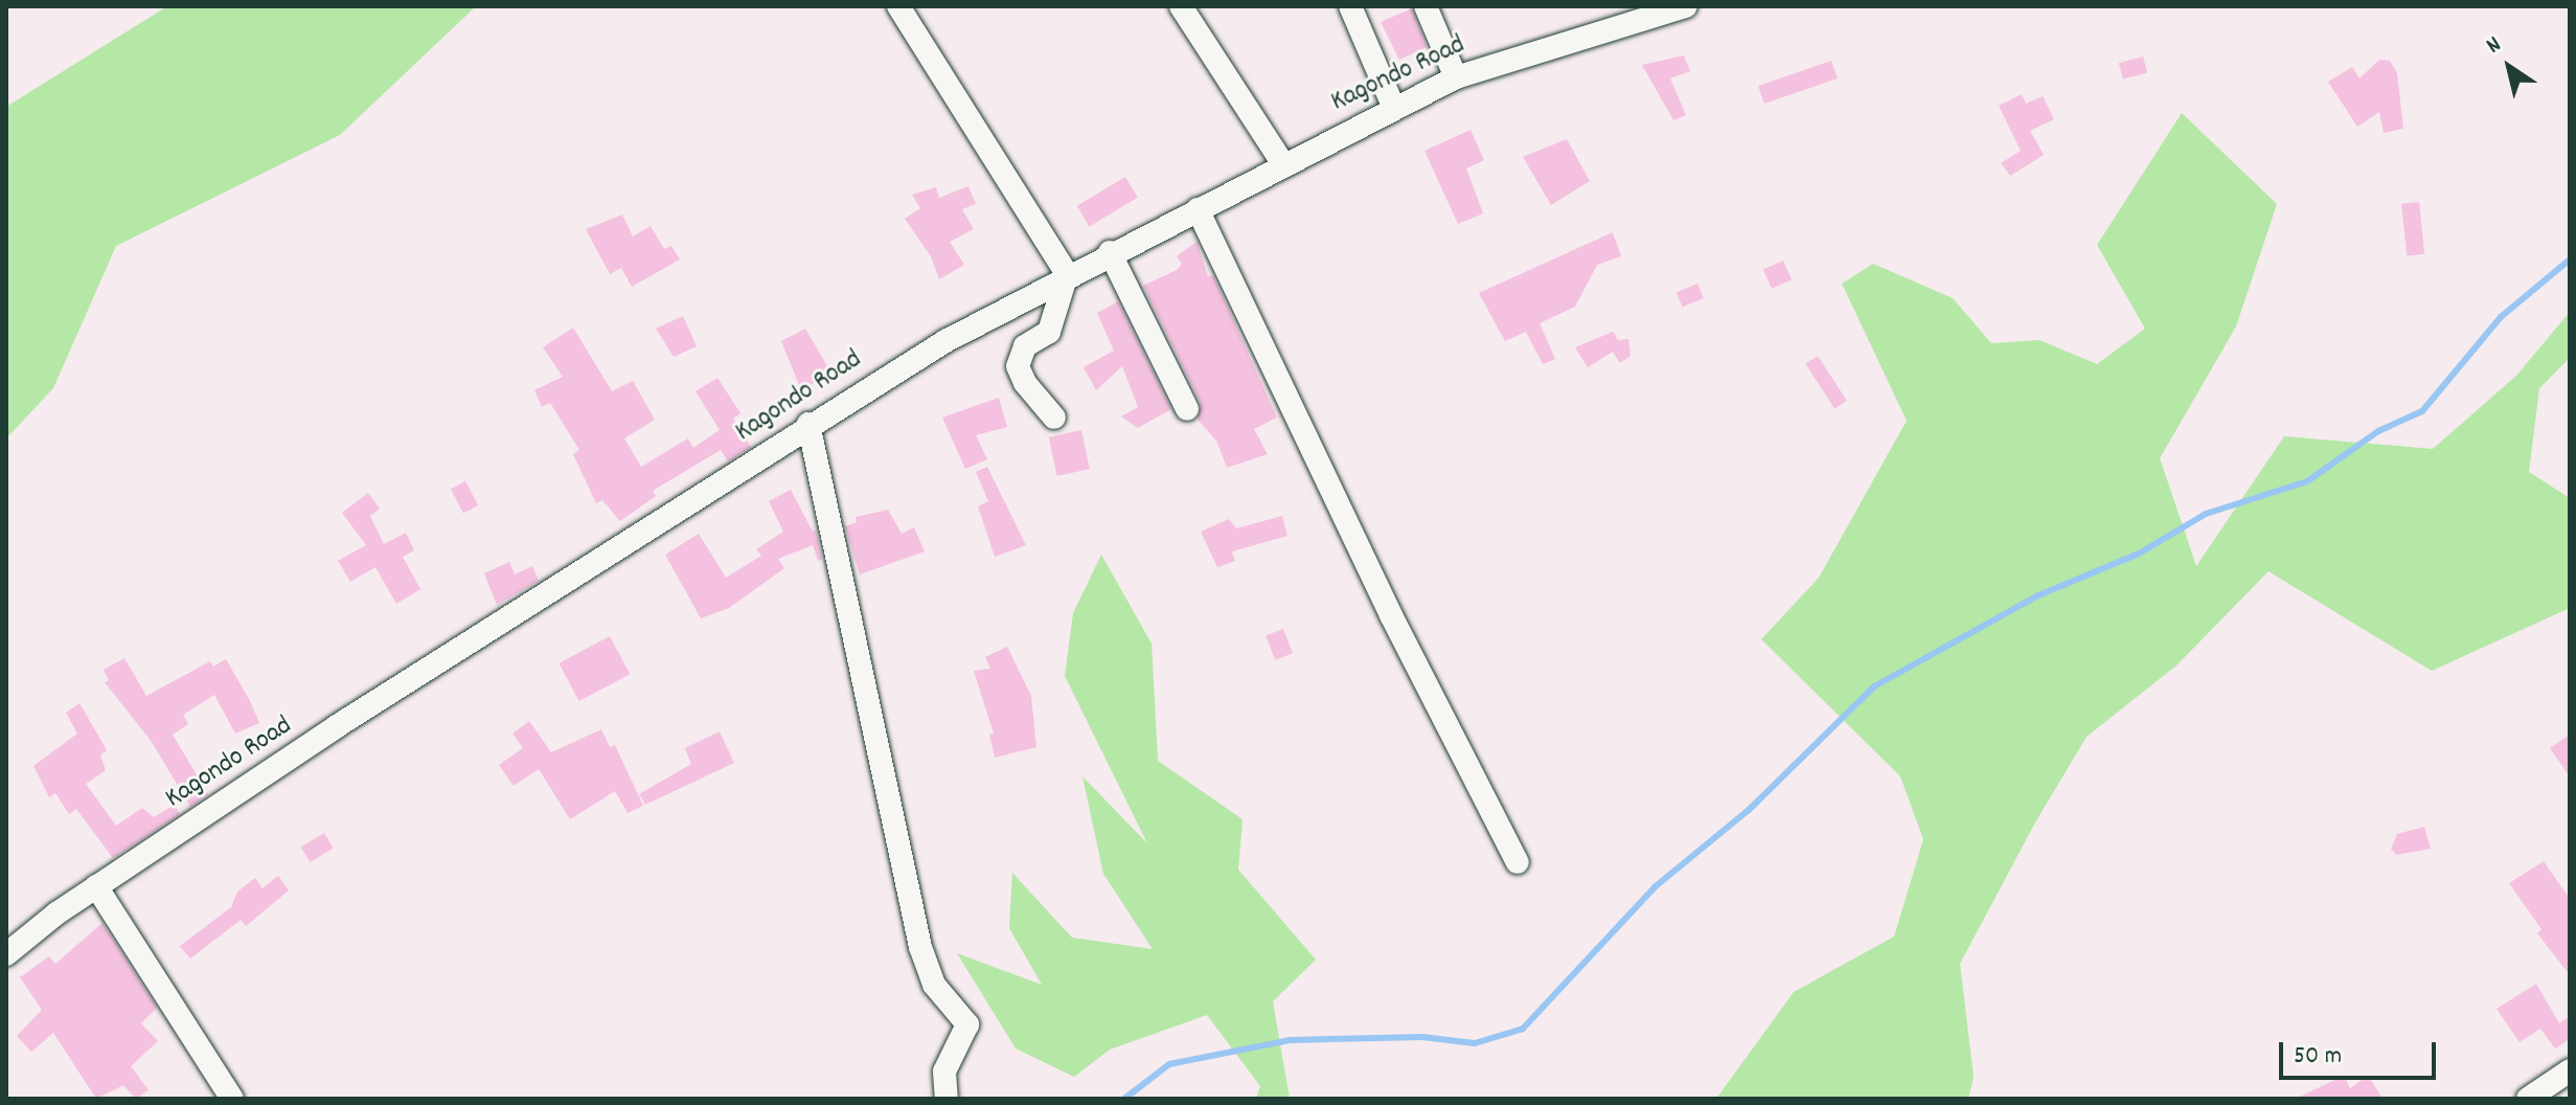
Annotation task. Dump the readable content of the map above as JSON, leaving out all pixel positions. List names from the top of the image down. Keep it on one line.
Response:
{"streets":{"street":["Kagondo Road"]},"scale_bar":"50 m","north":"top left"}
